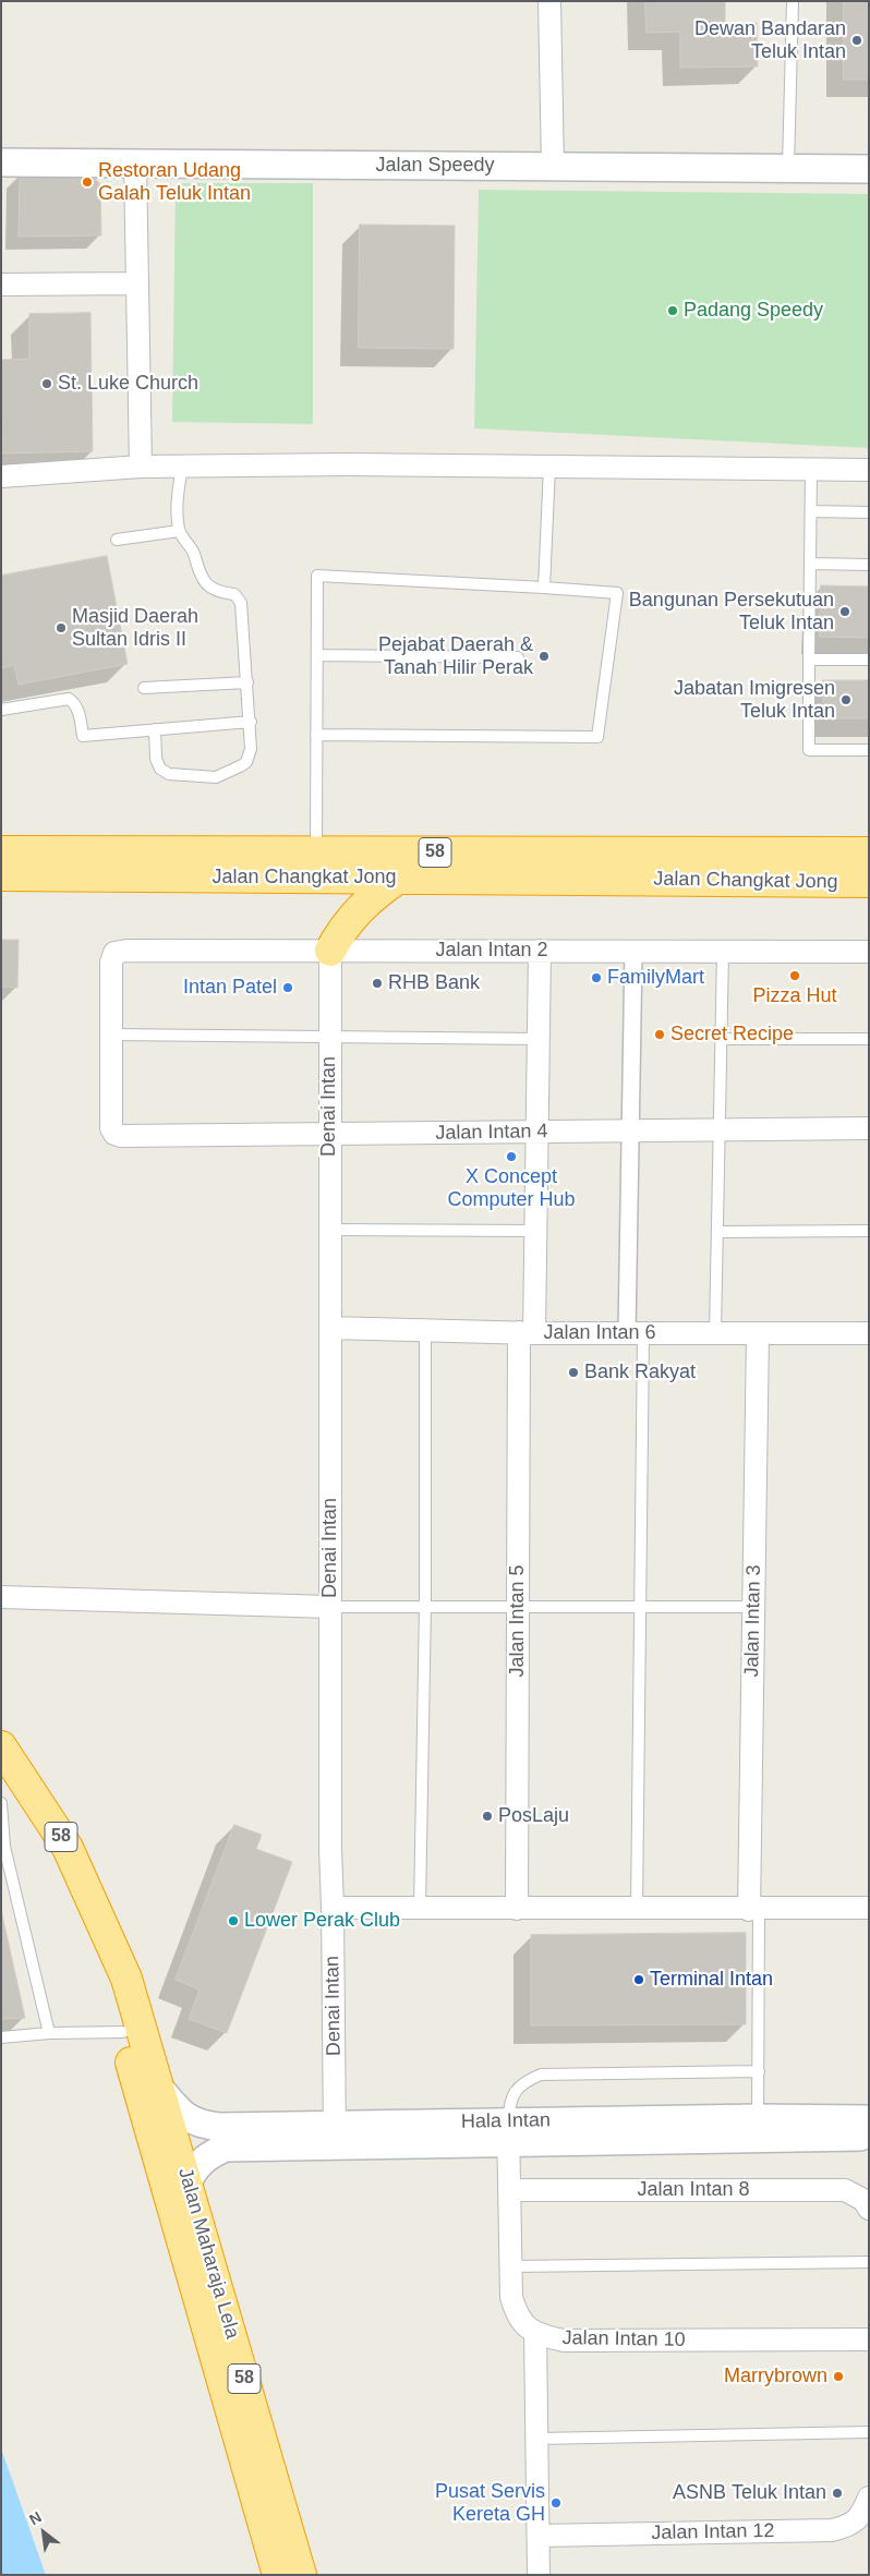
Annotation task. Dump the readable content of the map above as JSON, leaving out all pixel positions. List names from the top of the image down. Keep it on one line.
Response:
{"streets":{"highway":["58","Jalan Changkat Jong","Jalan Maharaja Lela"],"street":["Jalan Speedy","Jalan Intan 2","Denai Intan","Jalan Intan 4","Jalan Intan 6","Jalan Intan 5","Jalan Intan 3","Hala Intan","Jalan Intan 8","Jalan Intan 10","Jalan Intan 12"]},"crossings":[["Jalan Intan 2","Denai Intan"],["Jalan Intan 2","Jalan Intan 4"],["Jalan Intan 2","Jalan Intan 5"],["Denai Intan","Jalan Intan 4"],["Denai Intan","Jalan Intan 6"],["Denai Intan","Hala Intan"],["Jalan Intan 4","Jalan Intan 5"],["Jalan Intan 6","Jalan Intan 5"],["Jalan Intan 6","Jalan Intan 3"],["Hala Intan","Jalan Maharaja Lela"],["Hala Intan","Jalan Intan 10"],["Jalan Intan 8","Jalan Intan 10"]],"places":["Dewan Bandaran Teluk Intan","Restoran Udang Galah Teluk Intan","Padang Speedy","St. Luke Church","Bangunan Persekutuan Teluk Intan","Masjid Daerah Sultan Idris II","Pejabat Daerah & Tanah Hilir Perak","Jabatan Imigresen Teluk Intan","Pizza Hut","FamilyMart","RHB Bank","Intan Patel","Secret Recipe","X Concept Computer Hub","Bank Rakyat","PosLaju","Lower Perak Club","Terminal Intan","Marrybrown","ASNB Teluk Intan","Pusat Servis Kereta GH"],"north":"top left"}
